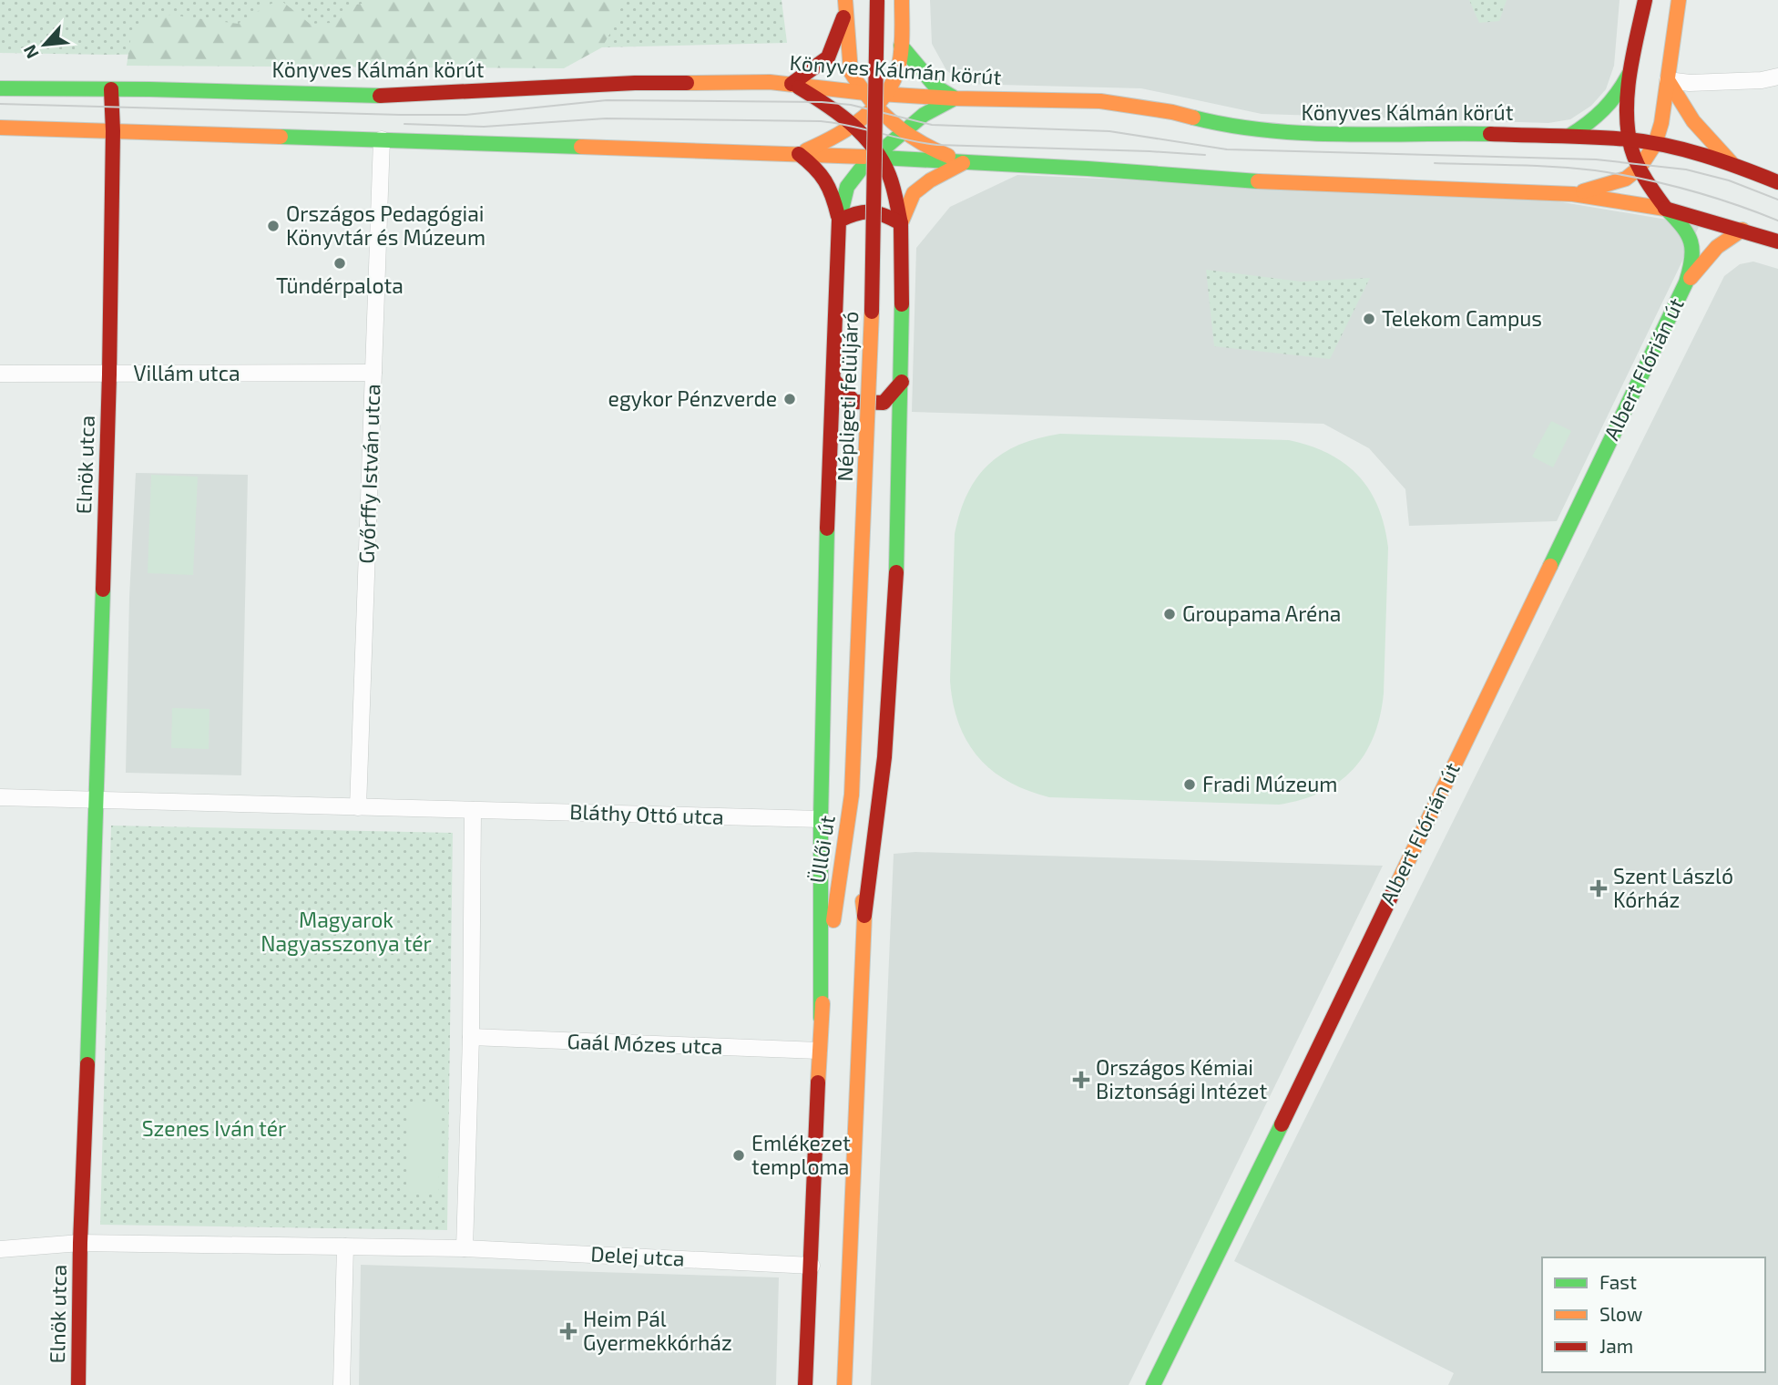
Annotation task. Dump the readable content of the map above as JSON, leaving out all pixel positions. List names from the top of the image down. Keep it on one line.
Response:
{"streets":{"main road":["Könyves Kálmán körút","Albert Flórián út","Népligeti felüljáró","Elnök utca","Üllői út"],"street":["Villám utca","Győrffy István utca","Bláthy Ottó utca","Gaál Mózes utca","Delej utca"]},"crossings":[["Könyves Kálmán körút","Albert Flórián út"],["Könyves Kálmán körút","Elnök utca"],["Villám utca","Elnök utca"],["Villám utca","Győrffy István utca"],["Népligeti felüljáró","Üllői út"],["Üllői út","Gaál Mózes utca"],["Üllői út","Delej utca"]],"parks":["Magyarok Nagyasszonya tér","Szenes Iván tér"],"places":{"other":["Országos Pedagógiai Könyvtár és Múzeum","Tündérpalota","Telekom Campus","egykor Pénzverde","Groupama Aréna","Fradi Múzeum","Emlékezet temploma"],"health":["Szent László Kórház","Országos Kémiai Biztonsági Intézet","Heim Pál Gyermekkórház"]},"legend":["Fast","Slow","Jam"],"north":"bottom left"}
